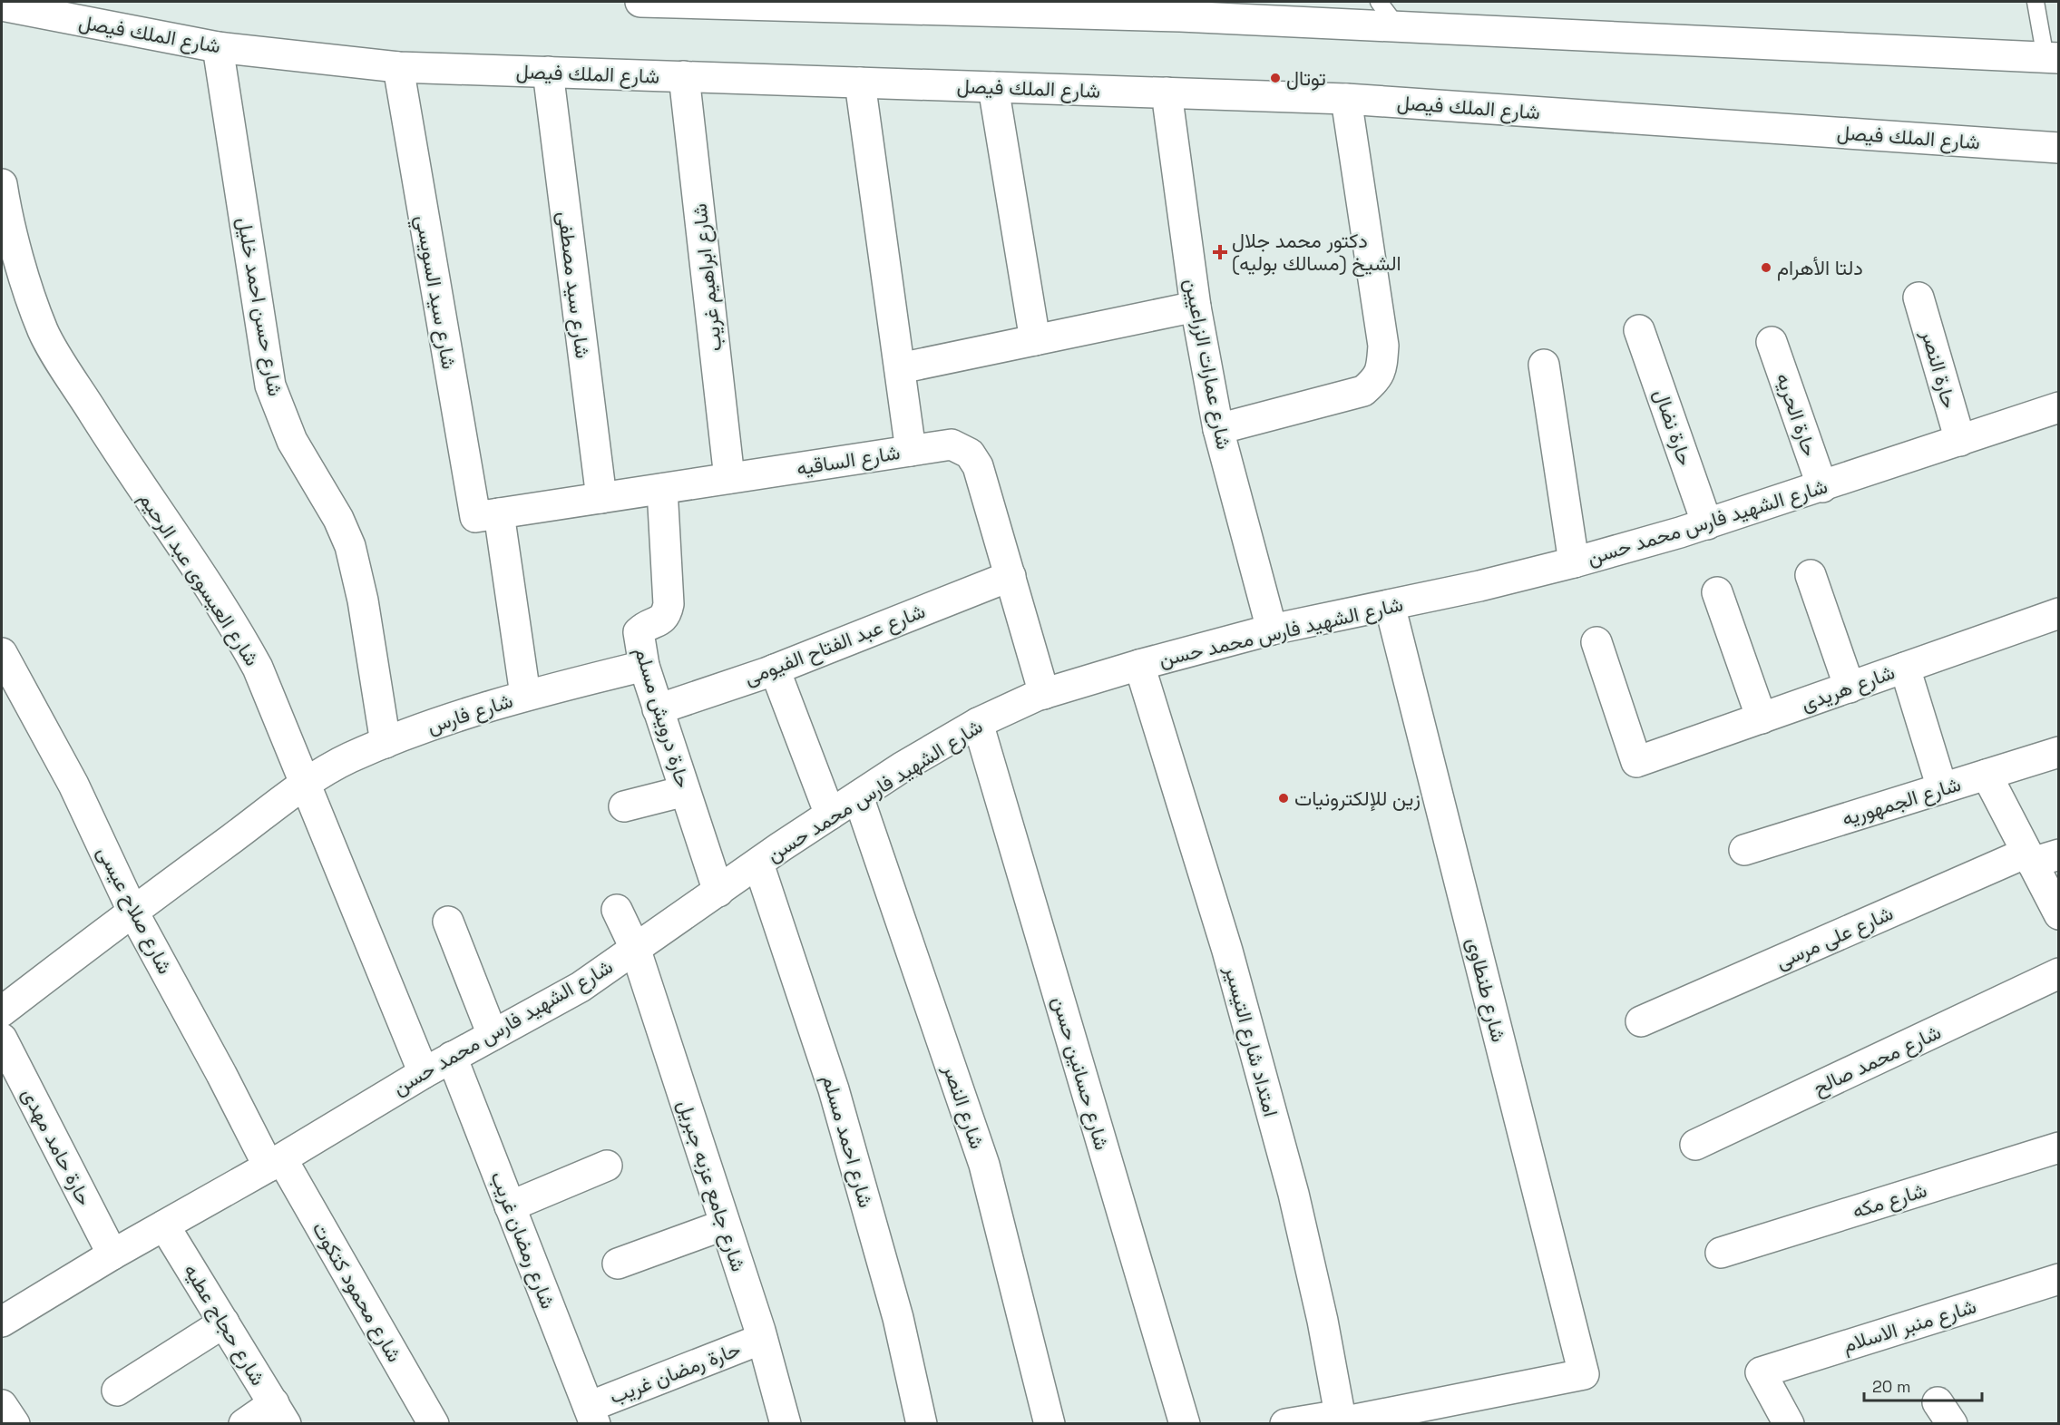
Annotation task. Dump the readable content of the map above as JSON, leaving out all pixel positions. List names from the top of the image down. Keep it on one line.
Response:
{"streets":{"street":["شارع الملك فيصل","شارع ابراهيم غريب","شارع سيد مصطفى","شارع سيد السويسي","شارع حسن احمد خليل","شارع عمارات الزراعيين","حارة النصر","حارة الحريه","حارة نضال","شارع الساقيه","شارع الشهيد فارس محمد حسن","شارع العيسوى عبد الرحيم","شارع عبد الفتاح الفيومى","شارع هريدى","شارع فارس","حارة درويش مسلم","شارع الجمهوريه","شارع صلاح عيسى","شارع على مرسى","شارع طنطاوى","امتداد شارع التيسير","شارع محمد صالح","شارع حسانين حسن","شارع النصر","شارع احمد مسلم","حارة حامد مهدى","شارع جامع عزبه جبريل","شارع مكه","شارع رمضان غريب","شارع محمود كتكوت","شارع حجاج عطيه","شارع منبر الاسلام","حارة رمضان غريب"]},"crossings":[["شارع الملك فيصل","شارع ابراهيم غريب"],["شارع الملك فيصل","شارع سيد مصطفى"],["شارع الملك فيصل","شارع سيد السويسي"],["شارع الملك فيصل","شارع حسن احمد خليل"],["شارع الملك فيصل","شارع عمارات الزراعيين"],["شارع ابراهيم غريب","شارع الساقيه"],["شارع سيد مصطفى","شارع الساقيه"],["شارع سيد السويسي","شارع الساقيه"],["شارع سيد السويسي","شارع فارس"],["شارع حسن احمد خليل","شارع فارس"],["شارع عمارات الزراعيين","شارع الشهيد فارس محمد حسن"],["حارة النصر","شارع الشهيد فارس محمد حسن"],["حارة الحريه","شارع الشهيد فارس محمد حسن"],["حارة نضال","شارع الشهيد فارس محمد حسن"],["شارع الساقيه","شارع الشهيد فارس محمد حسن"],["شارع الساقيه","شارع عبد الفتاح الفيومى"],["شارع الساقيه","حارة درويش مسلم"],["شارع الشهيد فارس محمد حسن","شارع العيسوى عبد الرحيم"],["شارع الشهيد فارس محمد حسن","حارة درويش مسلم"],["شارع الشهيد فارس محمد حسن","شارع صلاح عيسى"],["شارع الشهيد فارس محمد حسن","شارع طنطاوى"],["شارع الشهيد فارس محمد حسن","امتداد شارع التيسير"],["شارع الشهيد فارس محمد حسن","شارع حسانين حسن"],["شارع الشهيد فارس محمد حسن","شارع النصر"],["شارع الشهيد فارس محمد حسن","شارع احمد مسلم"],["شارع الشهيد فارس محمد حسن","حارة حامد مهدى"],["شارع الشهيد فارس محمد حسن","شارع جامع عزبه جبريل"],["شارع الشهيد فارس محمد حسن","شارع رمضان غريب"],["شارع الشهيد فارس محمد حسن","شارع محمود كتكوت"],["شارع الشهيد فارس محمد حسن","شارع حجاج عطيه"],["شارع العيسوى عبد الرحيم","شارع فارس"],["شارع عبد الفتاح الفيومى","حارة درويش مسلم"],["شارع فارس","حارة درويش مسلم"],["شارع فارس","شارع صلاح عيسى"],["شارع صلاح عيسى","شارع محمود كتكوت"],["شارع طنطاوى","امتداد شارع التيسير"],["شارع جامع عزبه جبريل","حارة رمضان غريب"],["شارع رمضان غريب","حارة رمضان غريب"]],"places":{"other":["توتال","دلتا الأهرام","زين للإلكترونيات"],"health":["دكتور محمد جلال الشيخ (مسالك بوليه)"]},"scale_bar":"20 m"}
